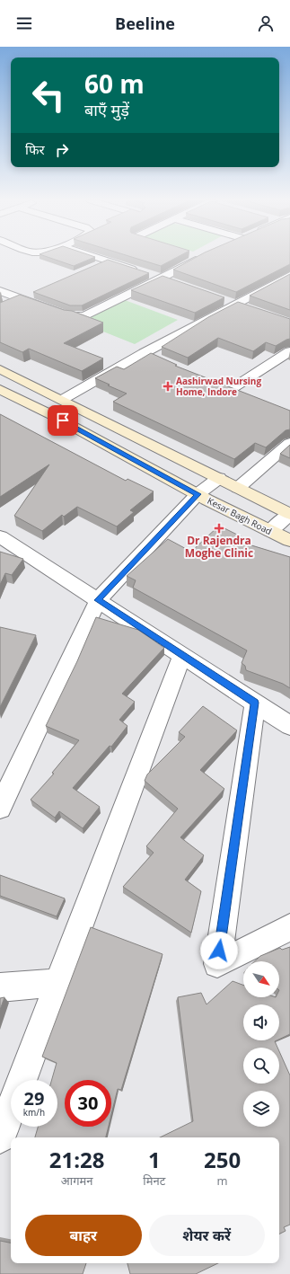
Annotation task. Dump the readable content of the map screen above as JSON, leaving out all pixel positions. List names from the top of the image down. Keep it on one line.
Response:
{"streets":{"main road":["Kesar Bagh Road"]},"places":{"health":["Aashirwad Nursing Home, Indore","Dr Rajendra Moghe Clinic"]},"north":"bottom right","page":{"header":"Beeline","turn":["60 m","बाएँ मुड़ें"],"then":"फिर","speed":"29 km/h","limit":"30","eta":["21:28","आगमन","1","मिनट","250","m"],"buttons":["बाहर","शेयर करें"]}}
